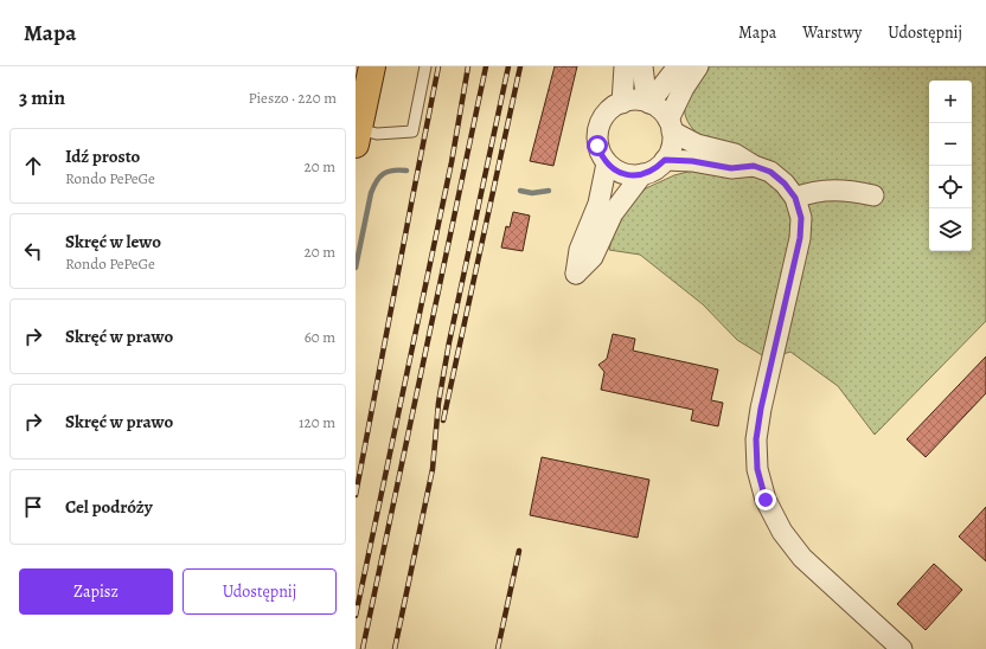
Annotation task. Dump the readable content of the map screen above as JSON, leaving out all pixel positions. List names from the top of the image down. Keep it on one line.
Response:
{"page":{"header":"Mapa","nav":["Mapa","Warstwy","Udostępnij"],"heading":["3 min","Pieszo · 220 m"],"map_buttons":["+","−"],"list":[["Idź prosto","Rondo PePeGe","20 m"],["Skręć w lewo","Rondo PePeGe","20 m"],["Skręć w prawo","60 m"],["Skręć w prawo","120 m"],"Cel podróży"],"buttons":["Zapisz","Udostępnij"]}}
